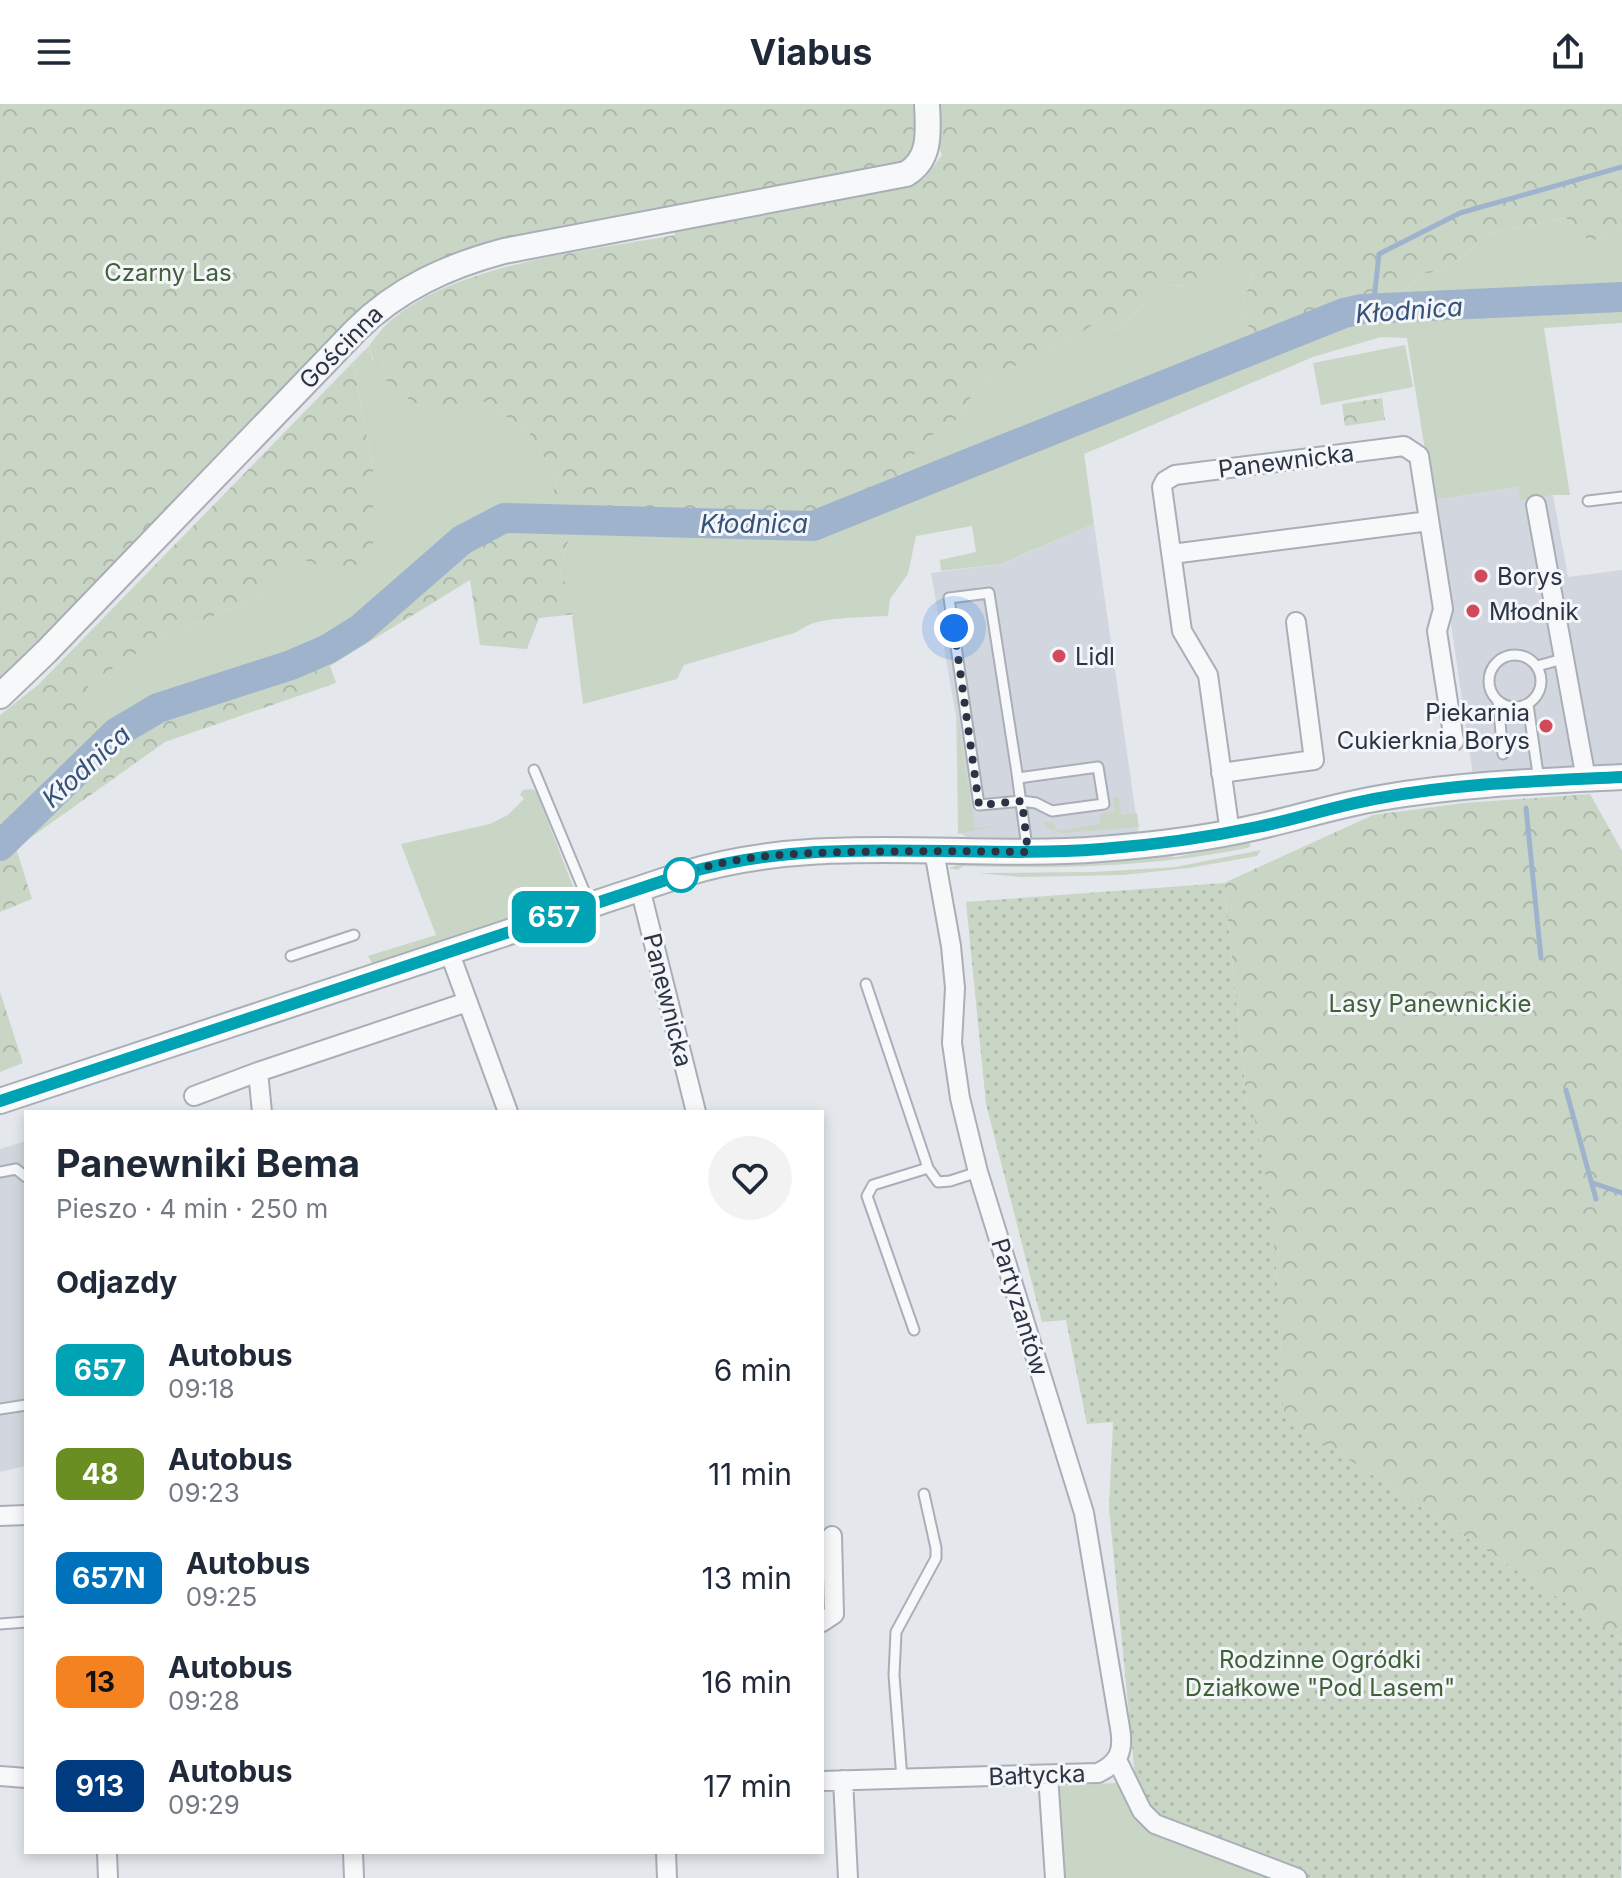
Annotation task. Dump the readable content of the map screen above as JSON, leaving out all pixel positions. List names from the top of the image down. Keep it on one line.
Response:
{"streets":{"street":["Gościnna","Panewnicka","Partyzantów","Bałtycka"]},"crossings":[["Partyzantów","Bałtycka"]],"water":["Kłodnica"],"parks":["Czarny Las","Lasy Panewnickie","Rodzinne Ogródki Działkowe \"Pod Lasem\""],"places":["Borys","Młodnik","Lidl","Piekarnia Cukierknia Borys"],"lines":["bus line 657"],"page":{"header":"Viabus","on_map":"657","heading":[["Panewniki Bema","Pieszo · 4 min · 250 m"],"Odjazdy"],"list":[{"mark":"657","name":"Autobus","note":"09:18","value":"6 min"},{"mark":"48","name":"Autobus","note":"09:23","value":"11 min"},{"mark":"657N","name":"Autobus","note":"09:25","value":"13 min"},{"mark":"13","name":"Autobus","note":"09:28","value":"16 min"},{"mark":"913","name":"Autobus","note":"09:29","value":"17 min"}]}}
